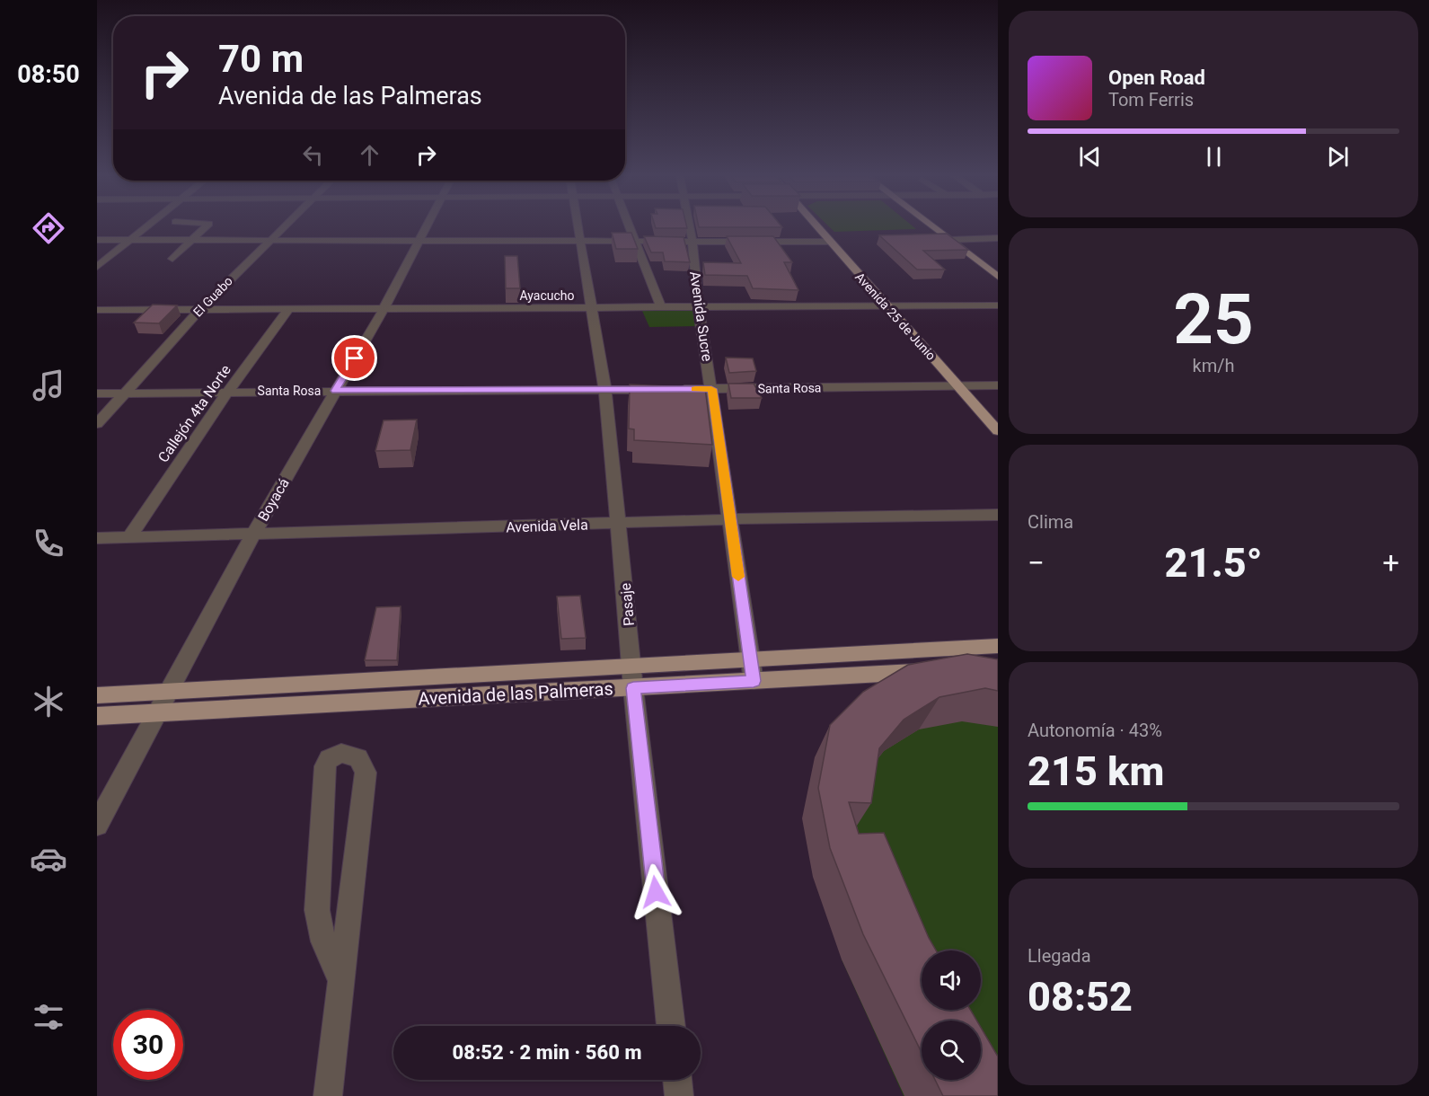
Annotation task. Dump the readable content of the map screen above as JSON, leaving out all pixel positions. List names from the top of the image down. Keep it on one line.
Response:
{"streets":{"main road":["Avenida 25 de Junio","Avenida de las Palmeras"],"street":["Ayacucho","El Guabo","Avenida Sucre","Santa Rosa","Callejón 4ta Norte","Boyacá","Avenida Vela","Pasaje"]},"crossings":[["Ayacucho","El Guabo"],["Ayacucho","Avenida Sucre"],["Ayacucho","Avenida 25 de Junio"],["Ayacucho","Callejón 4ta Norte"],["Ayacucho","Boyacá"],["Ayacucho","Pasaje"],["El Guabo","Santa Rosa"],["Avenida Sucre","Santa Rosa"],["Avenida Sucre","Avenida Vela"],["Avenida Sucre","Avenida de las Palmeras"],["Avenida 25 de Junio","Santa Rosa"],["Santa Rosa","Callejón 4ta Norte"],["Santa Rosa","Boyacá"],["Santa Rosa","Pasaje"],["Callejón 4ta Norte","Avenida Vela"],["Boyacá","Avenida Vela"],["Boyacá","Avenida de las Palmeras"],["Avenida Vela","Pasaje"],["Pasaje","Avenida de las Palmeras"]],"page":{"tabs":"08:50","turn":["70 m","Avenida de las Palmeras"],"song":["Open Road","Tom Ferris"],"tile":[["25","km/h"],"Clima",["Autonomía · 43%","215 km"],["Llegada","08:52"]],"heat":["−","21.5°","+"],"limit":"30","trip":"08:52 · 2 min · 560 m"}}
